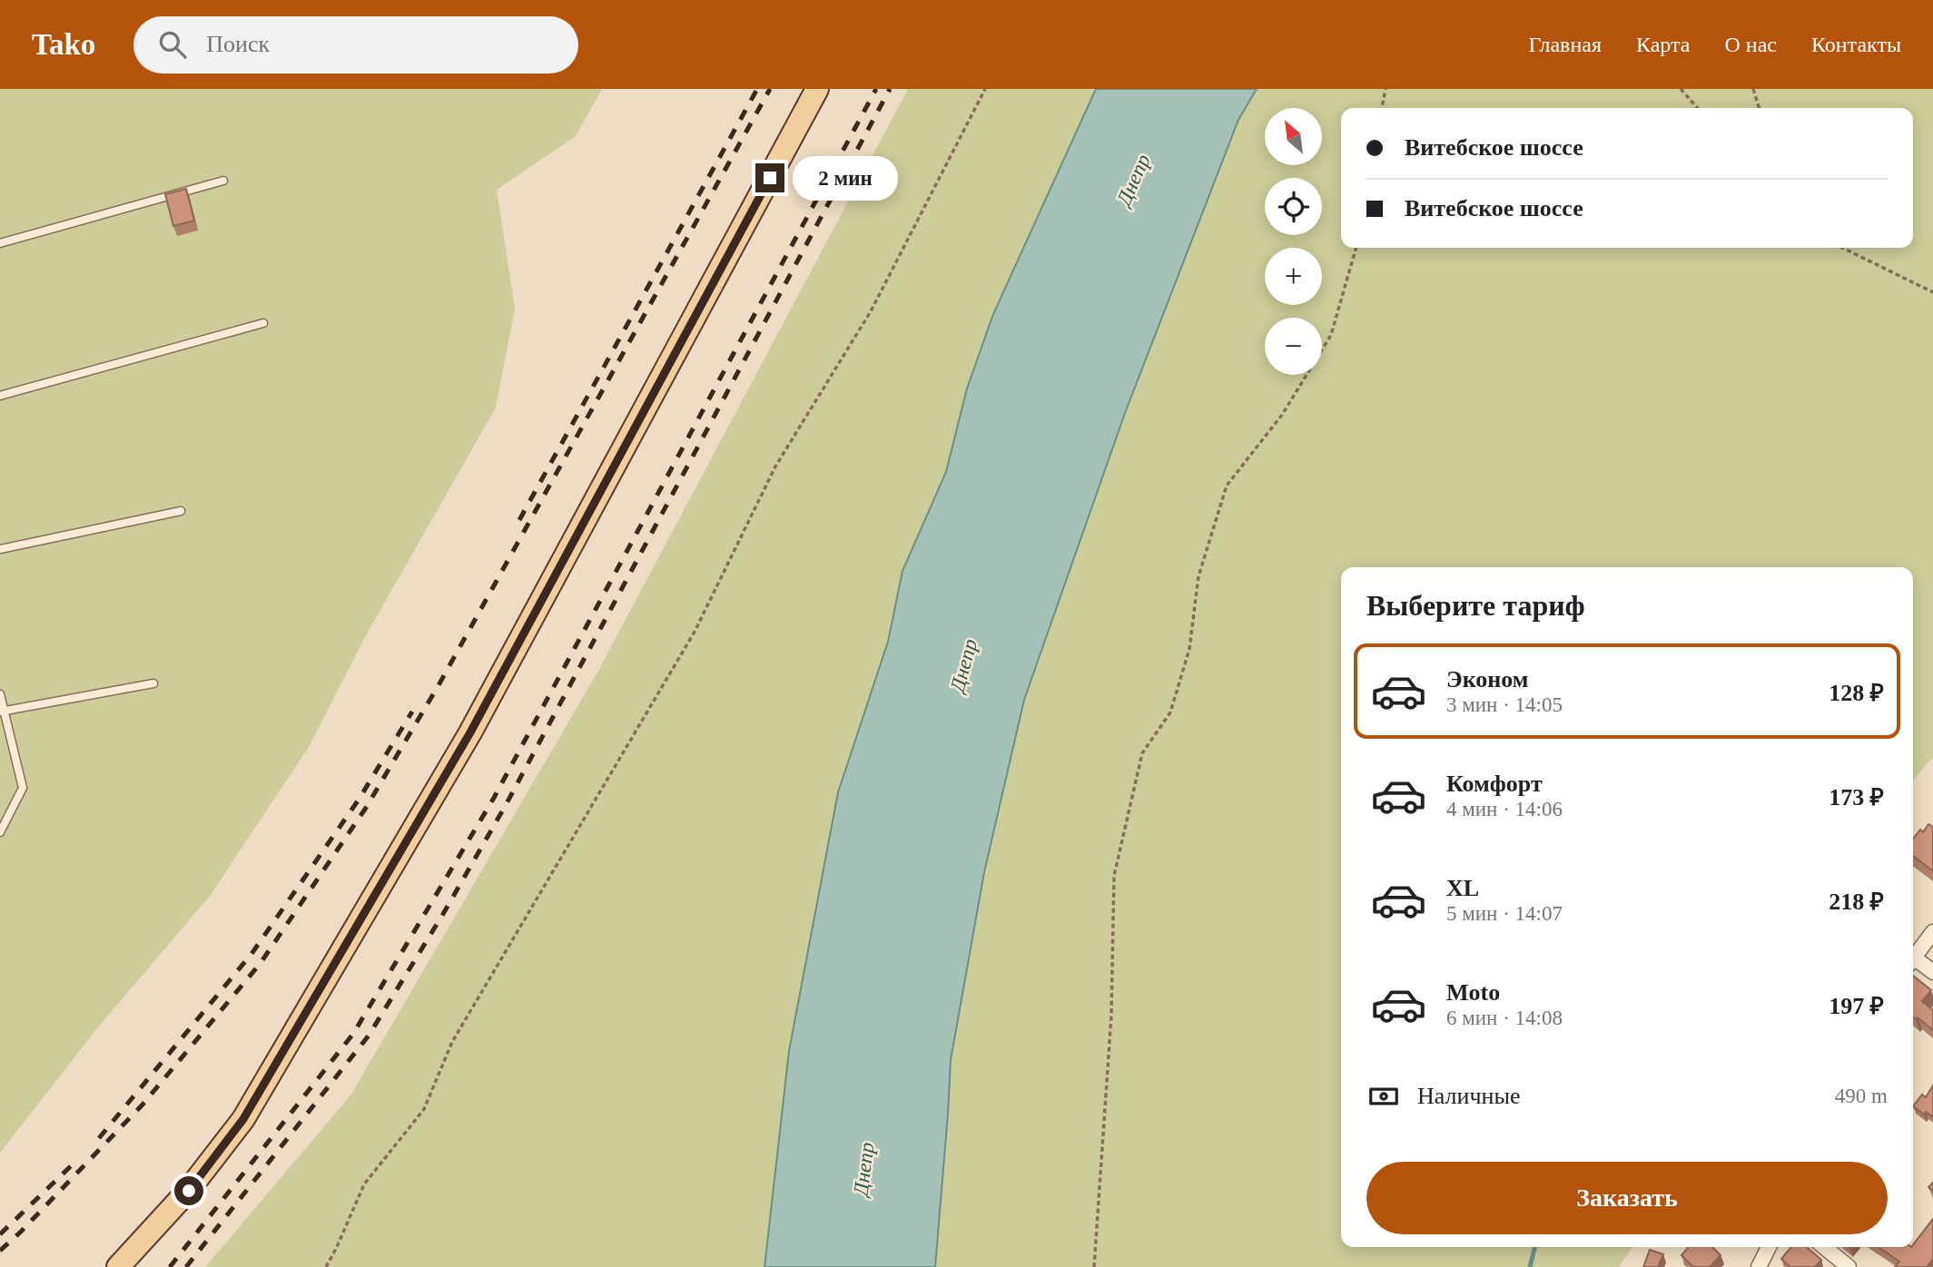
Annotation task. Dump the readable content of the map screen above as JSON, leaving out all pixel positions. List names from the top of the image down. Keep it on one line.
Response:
{"water":["Днепр"],"north":"top left","page":{"header":"Tako","search":"Поиск","nav":["Главная","Карта","О нас","Контакты"],"map_buttons":["+","−"],"banner":["Витебское шоссе","Витебское шоссе"],"bubble":"2 мин","heading":"Выберите тариф","list":[{"name":"Эконом","note":"3 мин · 14:05","value":"128 ₽"},{"name":"Комфорт","note":"4 мин · 14:06","value":"173 ₽"},{"name":"XL","note":"5 мин · 14:07","value":"218 ₽"},{"name":"Moto","note":"6 мин · 14:08","value":"197 ₽"}],"pay":["Наличные","490 m"],"buttons":"Заказать"}}
